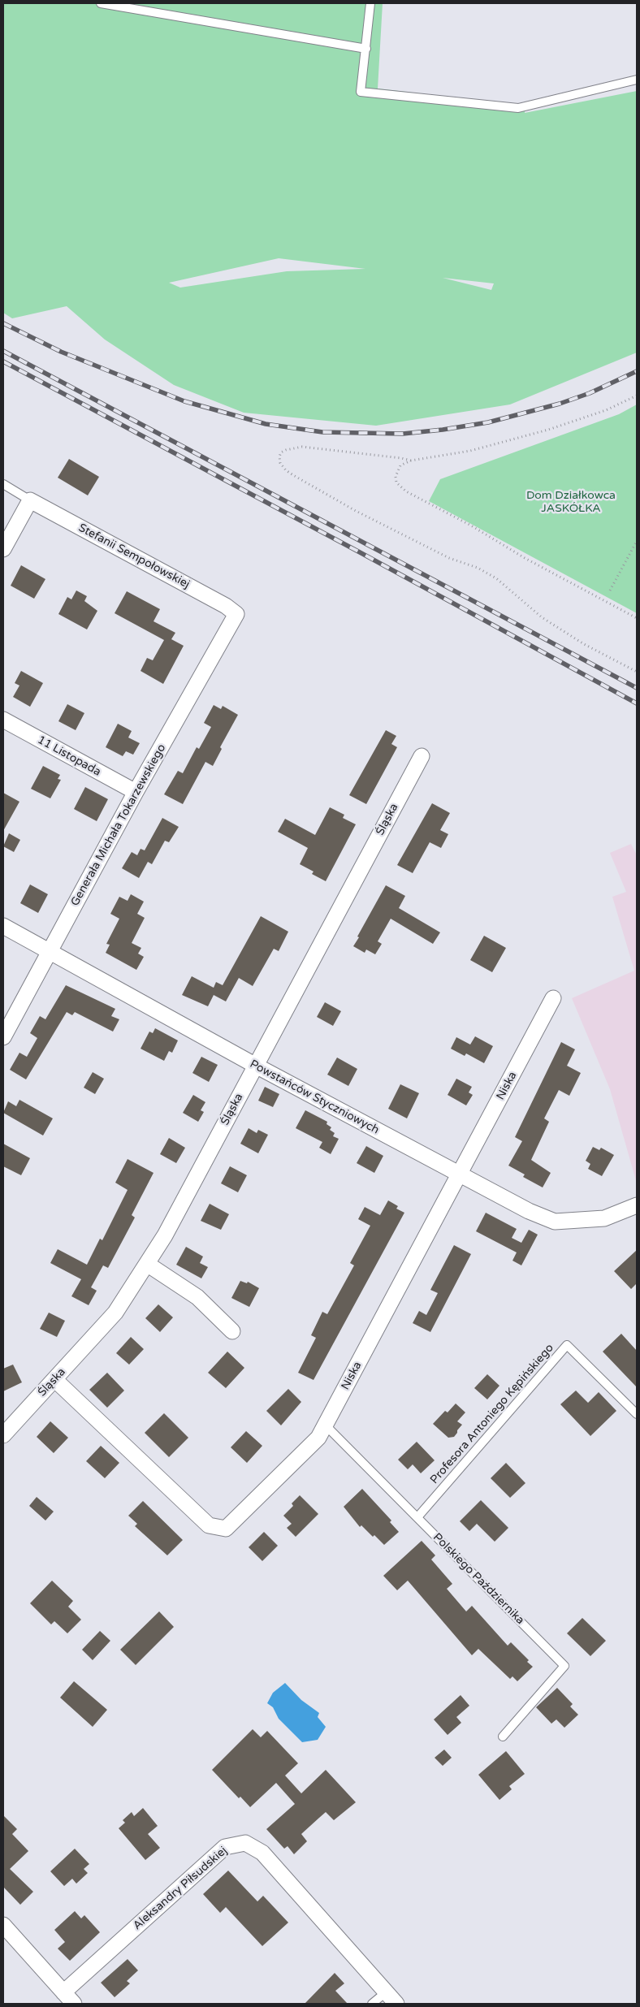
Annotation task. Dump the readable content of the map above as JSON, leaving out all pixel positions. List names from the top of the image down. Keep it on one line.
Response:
{"streets":{"street":["Stefanii Sempołowskiej","11 Listopada","Śląska","Generała Michała Tokarzewskiego","Niska","Powstańców Styczniowych","Aleksandry Piłsudskiej"],"lane":["Profesora Antoniego Kępińskiego","Polskiego Października"]},"crossings":[["Stefanii Sempołowskiej","Generała Michała Tokarzewskiego"],["11 Listopada","Generała Michała Tokarzewskiego"],["Śląska","Niska"],["Śląska","Powstańców Styczniowych"],["Generała Michała Tokarzewskiego","Powstańców Styczniowych"],["Niska","Powstańców Styczniowych"],["Niska","Polskiego Października"],["Profesora Antoniego Kępińskiego","Polskiego Października"]],"parks":["Dom Działkowca JASKÓŁKA"]}
